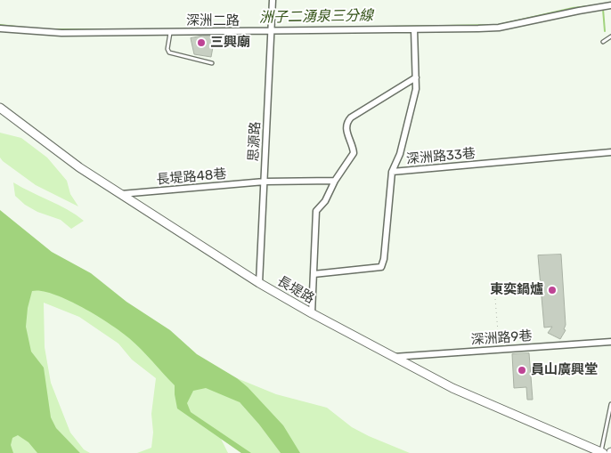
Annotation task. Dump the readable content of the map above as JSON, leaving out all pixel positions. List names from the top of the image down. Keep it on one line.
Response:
{"streets":{"street":["深洲二路","思源路","深洲路33巷","長堤路48巷","長堤路","深洲路9巷"]},"crossings":[["深洲二路","思源路"],["深洲二路","深洲路33巷"],["思源路","長堤路48巷"],["思源路","長堤路"],["長堤路48巷","長堤路"],["長堤路","深洲路9巷"]],"water":["洲子二湧泉三分線"],"places":["三興廟","東奕鍋爐","員山廣興堂"]}
